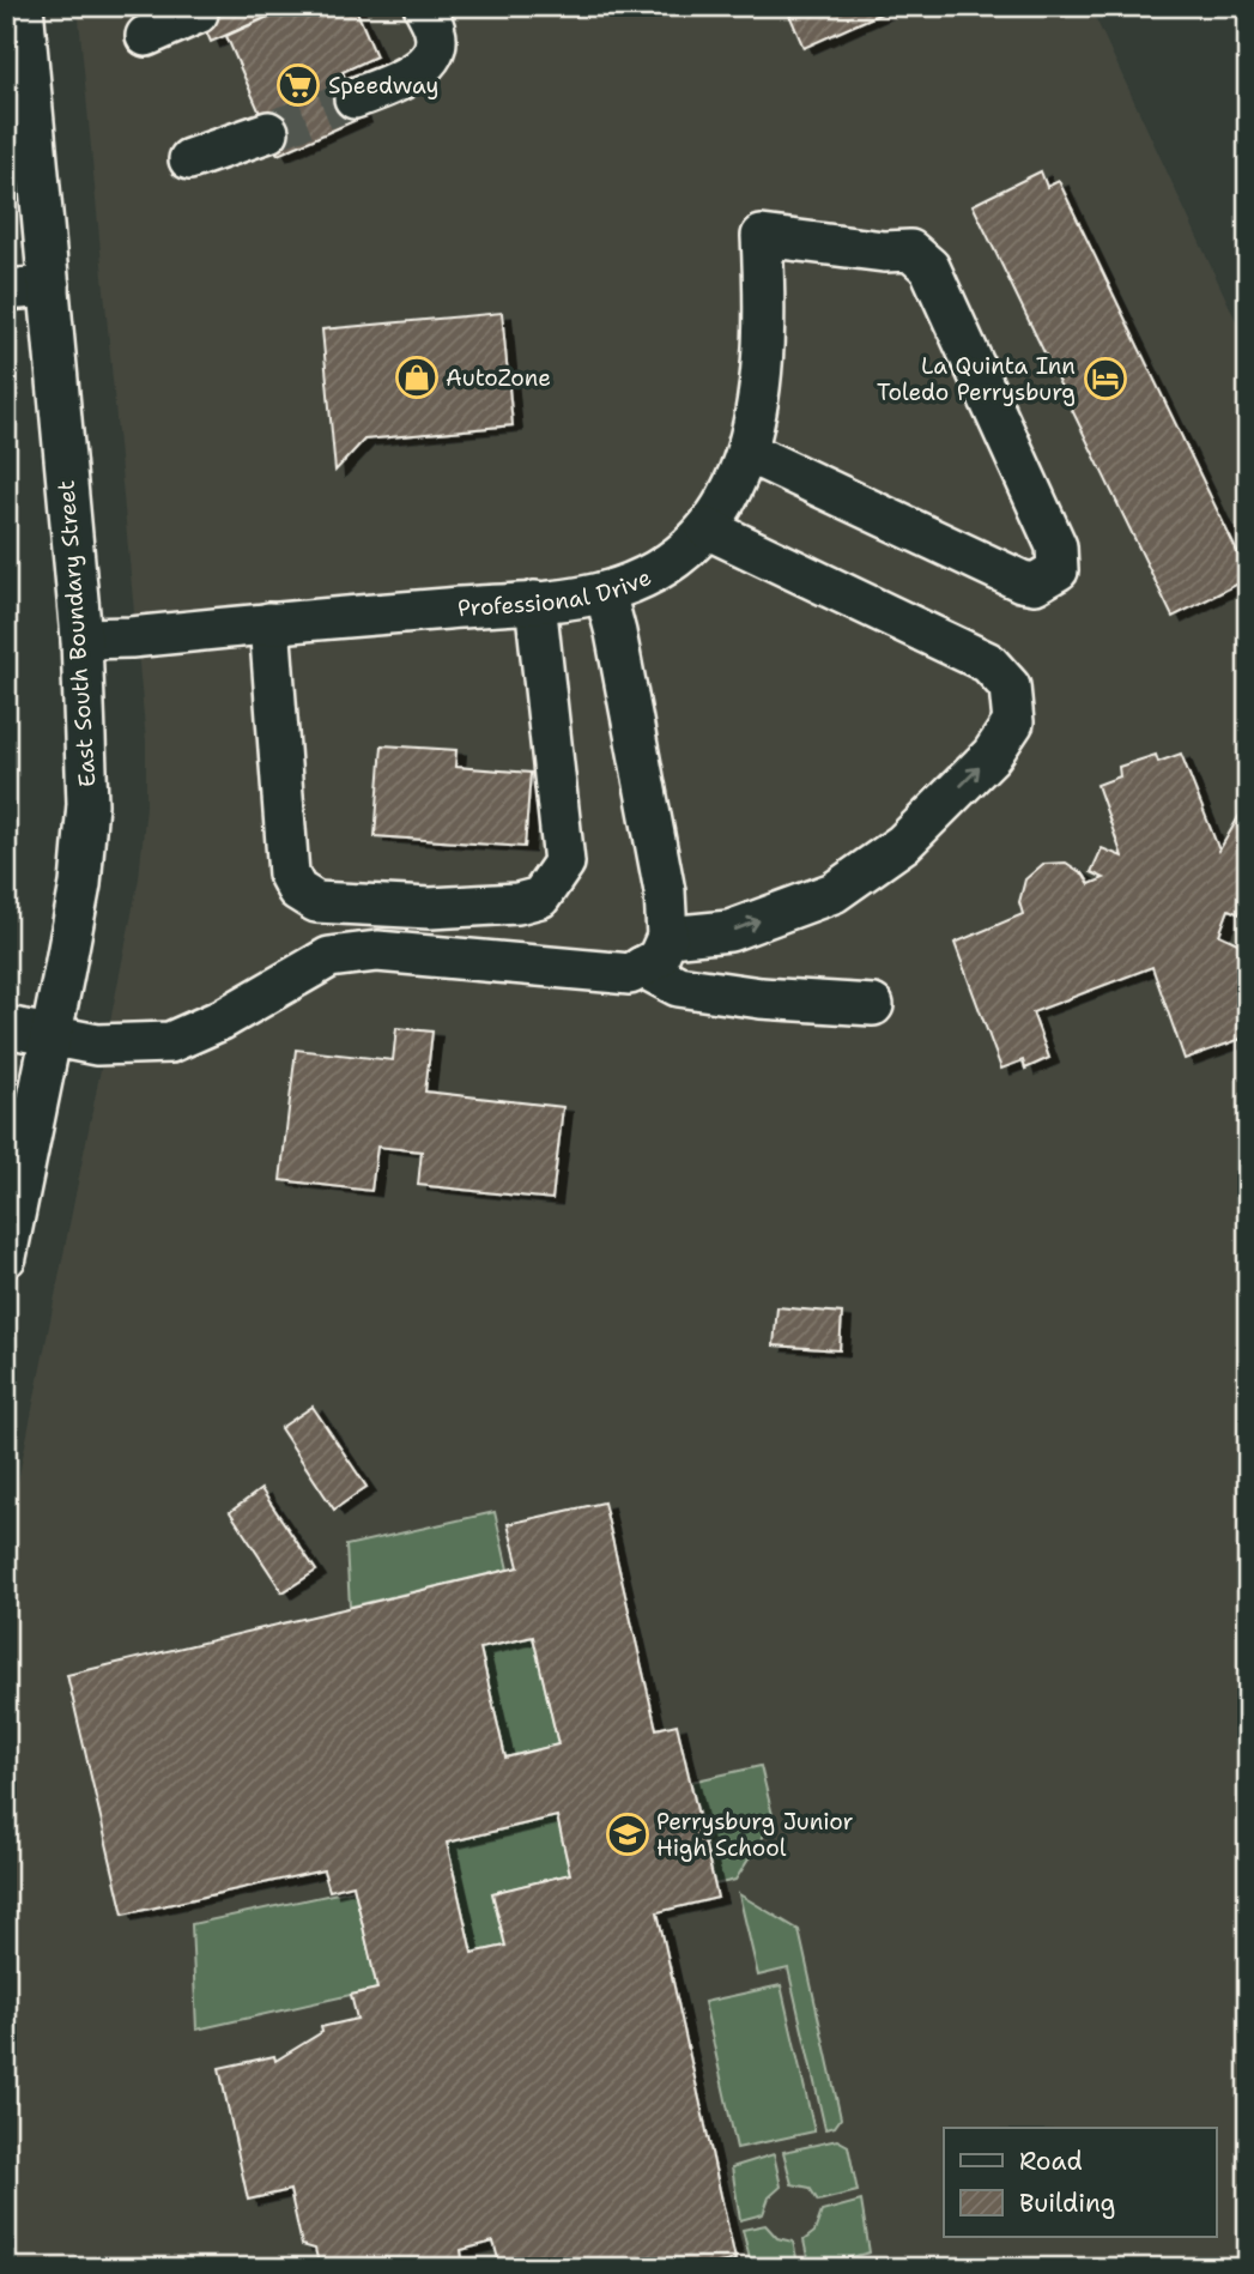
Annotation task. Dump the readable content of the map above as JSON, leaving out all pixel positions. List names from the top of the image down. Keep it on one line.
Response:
{"streets":{"street":["Professional Drive","East South Boundary Street"]},"crossings":[["Professional Drive","East South Boundary Street"]],"places":{"supermarket":["Speedway"],"shop":["AutoZone"],"hotel":["La Quinta Inn Toledo Perrysburg"],"school or university":["Perrysburg Junior High School"]},"legend":["Road","Building"]}
